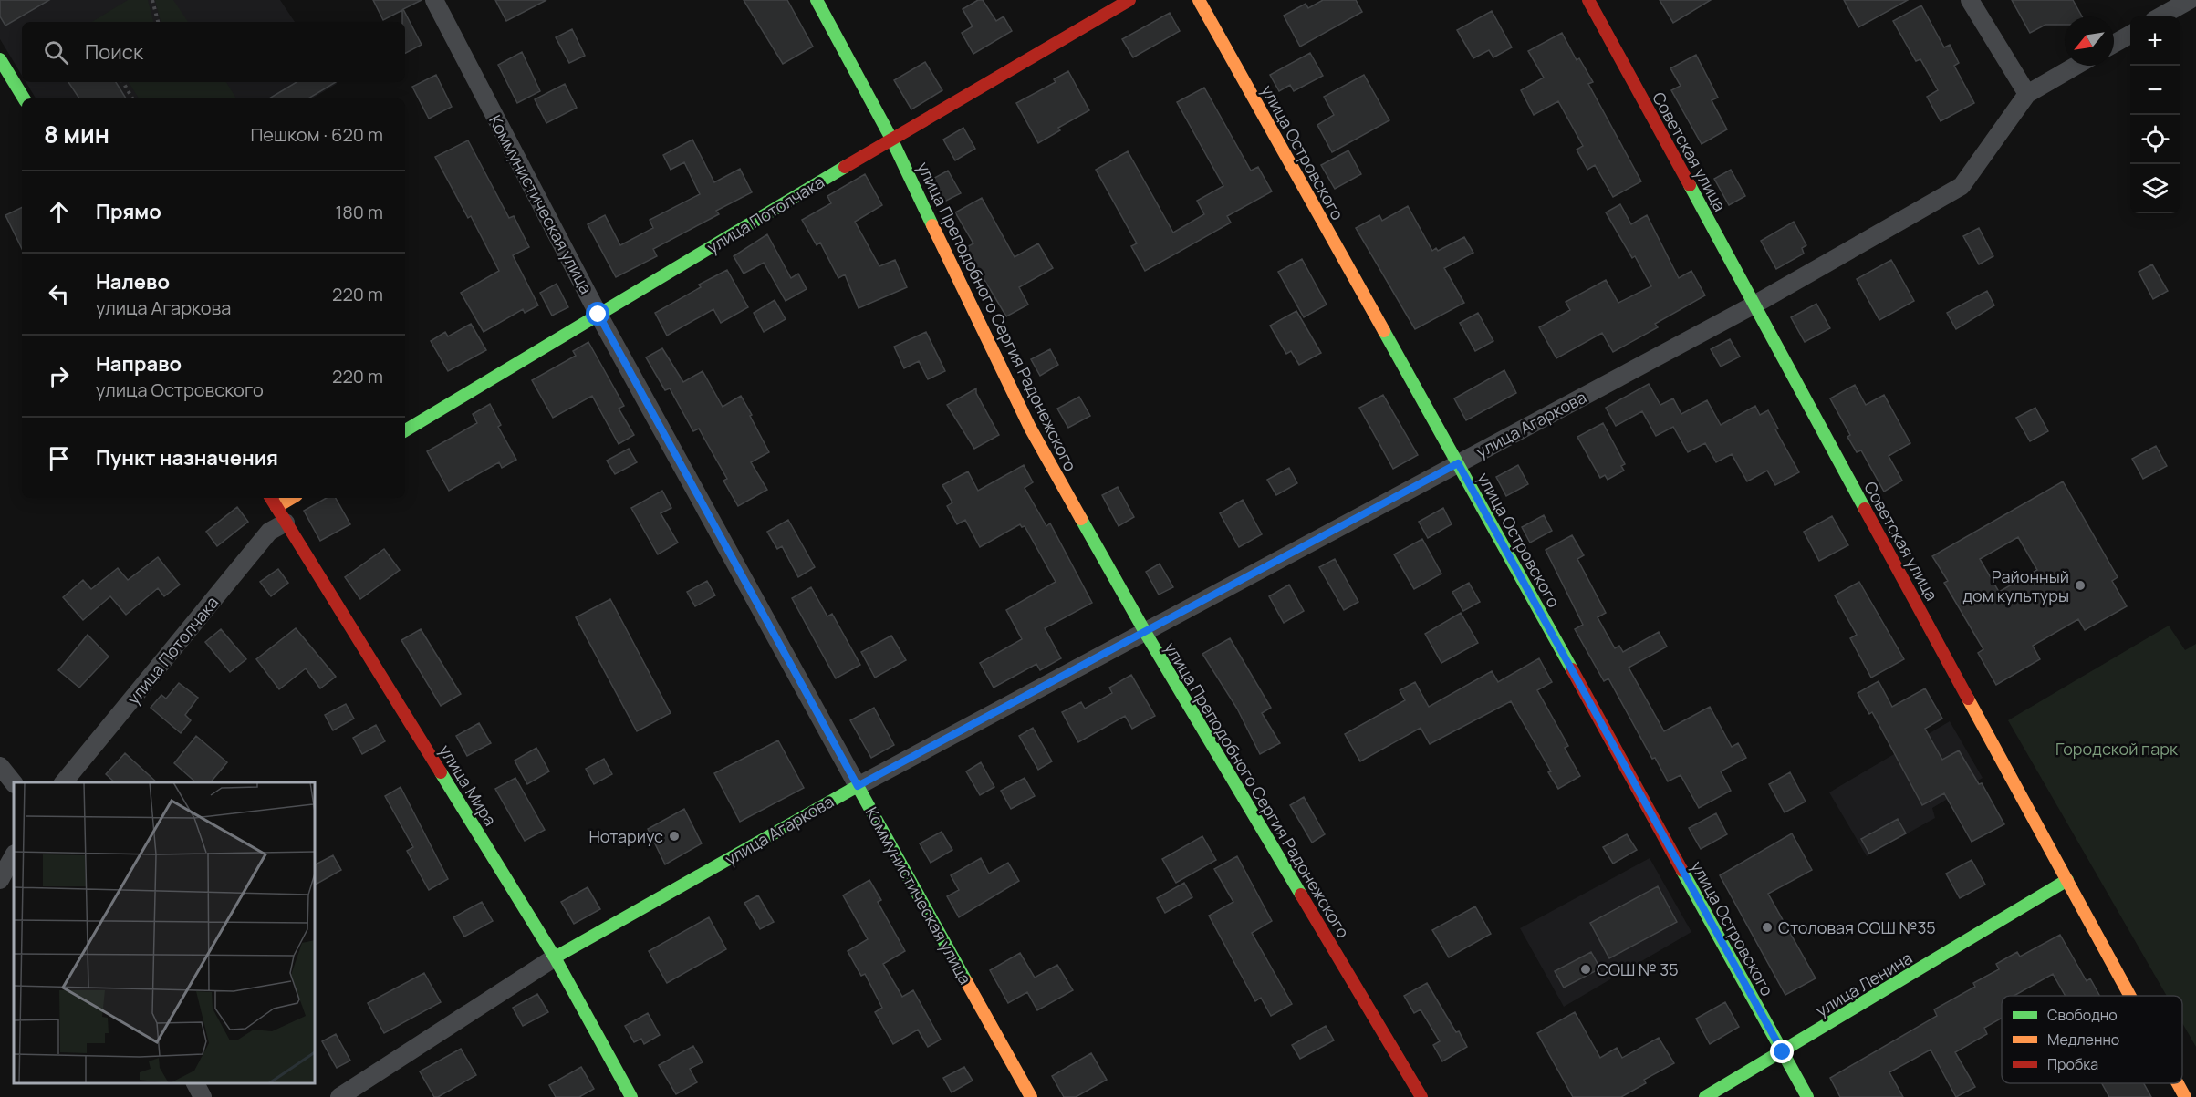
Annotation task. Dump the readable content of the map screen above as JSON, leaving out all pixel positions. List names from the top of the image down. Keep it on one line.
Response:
{"streets":{"street":["Советская улица","улица Островского","Коммунистическая улица","улица Потолчака","улица Преподобного Сергия Радонежского","улица Агаркова","улица Мира","улица Ленина"]},"crossings":[["Советская улица","улица Агаркова"],["Советская улица","улица Ленина"],["улица Островского","улица Агаркова"],["улица Островского","улица Ленина"],["Коммунистическая улица","улица Потолчака"],["Коммунистическая улица","улица Агаркова"],["улица Потолчака","улица Преподобного Сергия Радонежского"],["улица Потолчака","улица Мира"],["улица Преподобного Сергия Радонежского","улица Агаркова"],["улица Агаркова","улица Мира"]],"parks":["Городской парк"],"places":["Районный дом культуры","Нотариус","Столовая СОШ №35","СОШ № 35"],"legend":["Свободно","Медленно","Пробка"],"north":"bottom left","page":{"map_buttons":["+","−"],"search":"Поиск","heading":["8 мин","Пешком · 620 m"],"list":[["Прямо","180 m"],["Налево","улица Агаркова","220 m"],["Направо","улица Островского","220 m"],"Пункт назначения"]}}
